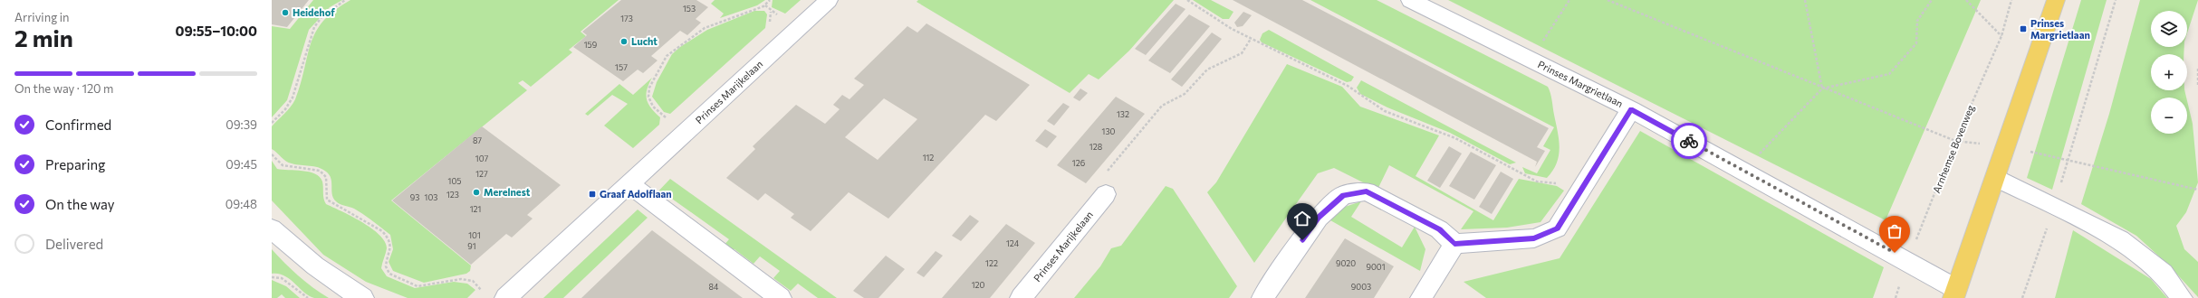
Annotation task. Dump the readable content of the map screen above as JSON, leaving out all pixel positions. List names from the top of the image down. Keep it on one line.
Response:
{"streets":{"street":["Prinses Margrietlaan","Prinses Marijkelaan"],"path":["Arnhemse Bovenweg"]},"crossings":[["Prinses Margrietlaan","Arnhemse Bovenweg"]],"places":{"other":["Heidehof","Lucht","Merelnest"],"transit":["Prinses Margrietlaan","Graaf Adolflaan"]},"house_numbers":["153","173","159","157","132","130","87","128","112","107","126","127","105","123","93","103","121","101","124","91","122","9020","9001","120","84","9003"],"page":{"heading":["2 min","Arriving in","09:55–10:00"],"map_buttons":["+","−"],"bar":"On the way · 120 m","list":[["Confirmed","09:39"],["Preparing","09:45"],["On the way","09:48"],"Delivered"]}}
